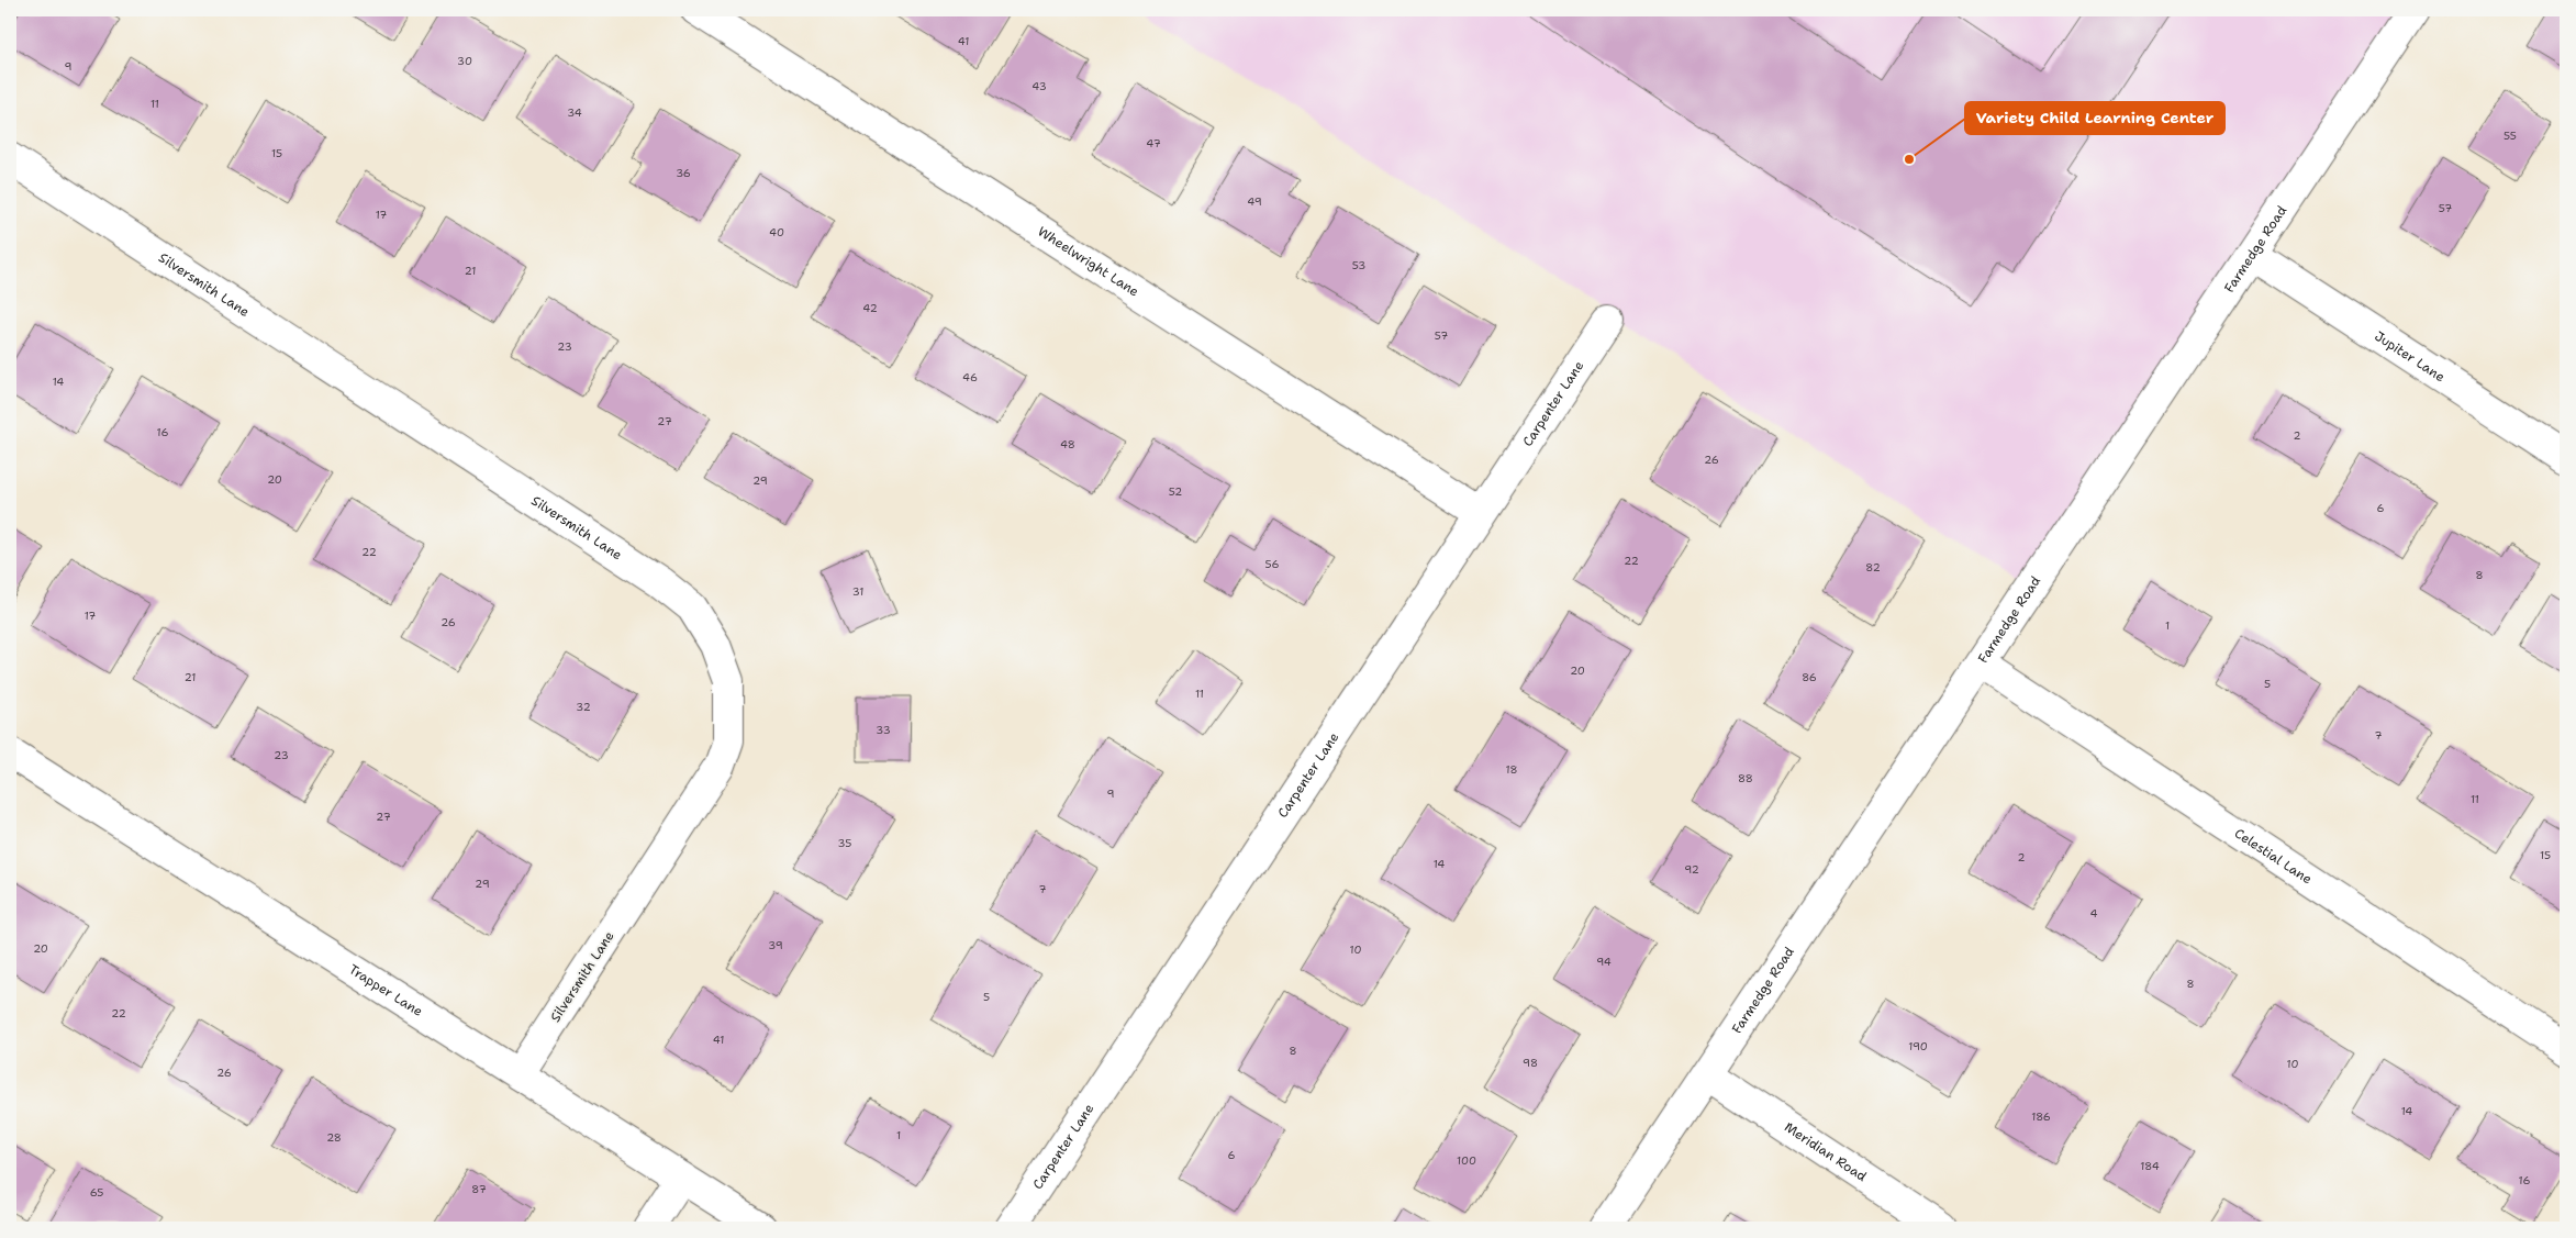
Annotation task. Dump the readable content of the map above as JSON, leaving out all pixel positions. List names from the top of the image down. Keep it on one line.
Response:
{"streets":{"street":["Farmedge Road","Wheelwright Lane","Silversmith Lane","Jupiter Lane","Carpenter Lane","Celestial Lane","Trapper Lane","Meridian Road"]},"crossings":[["Farmedge Road","Jupiter Lane"],["Farmedge Road","Celestial Lane"],["Farmedge Road","Meridian Road"],["Wheelwright Lane","Carpenter Lane"],["Silversmith Lane","Trapper Lane"]],"places":["Variety Child Learning Center"],"house_numbers":["41","30","9","43","11","34","55","47","15","36","49","57","17","40","53","21","42","57","23","46","14","27","16","2","48","26","20","29","52","6","22","22","56","82","8","31","17","26","1","20","21","86","5","11","32","33","7","23","18","88","9","11","27","35","15","2","14","92","29","7","4","39","20","10","94","8","5","22","41","190","8","98","10","26","14","186","1","28","6","100","184","16","87","65"]}
